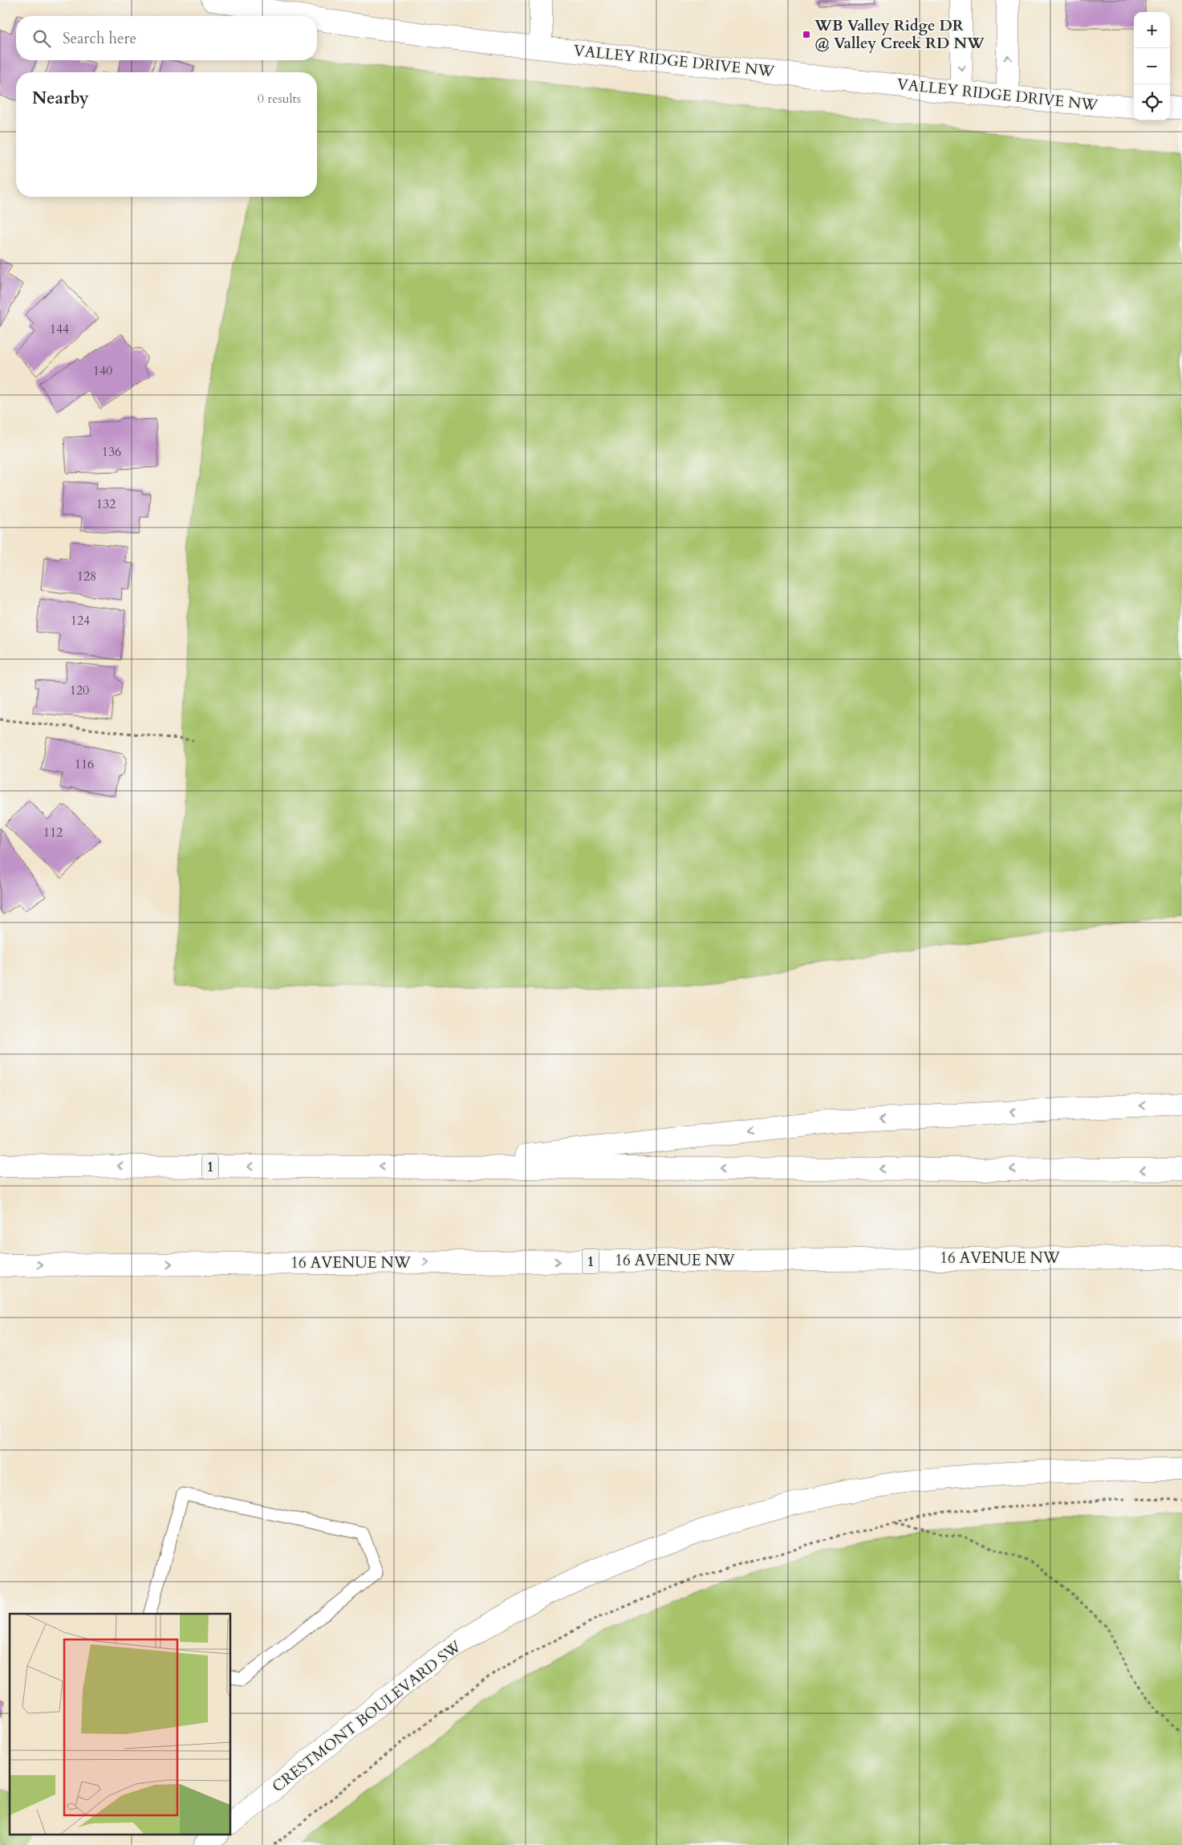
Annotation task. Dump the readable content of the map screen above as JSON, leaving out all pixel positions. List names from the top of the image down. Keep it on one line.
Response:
{"streets":{"main road":["VALLEY RIDGE DRIVE NW","1","16 AVENUE NW","CRESTMONT BOULEVARD SW"]},"places":{"transit":["WB Valley Ridge DR @ Valley Creek RD NW"]},"house_numbers":["144","140","136","132","128","124","120","116","112"],"page":{"map_buttons":["+","−"],"search":"Search here","heading":["Nearby","0 results"]}}
